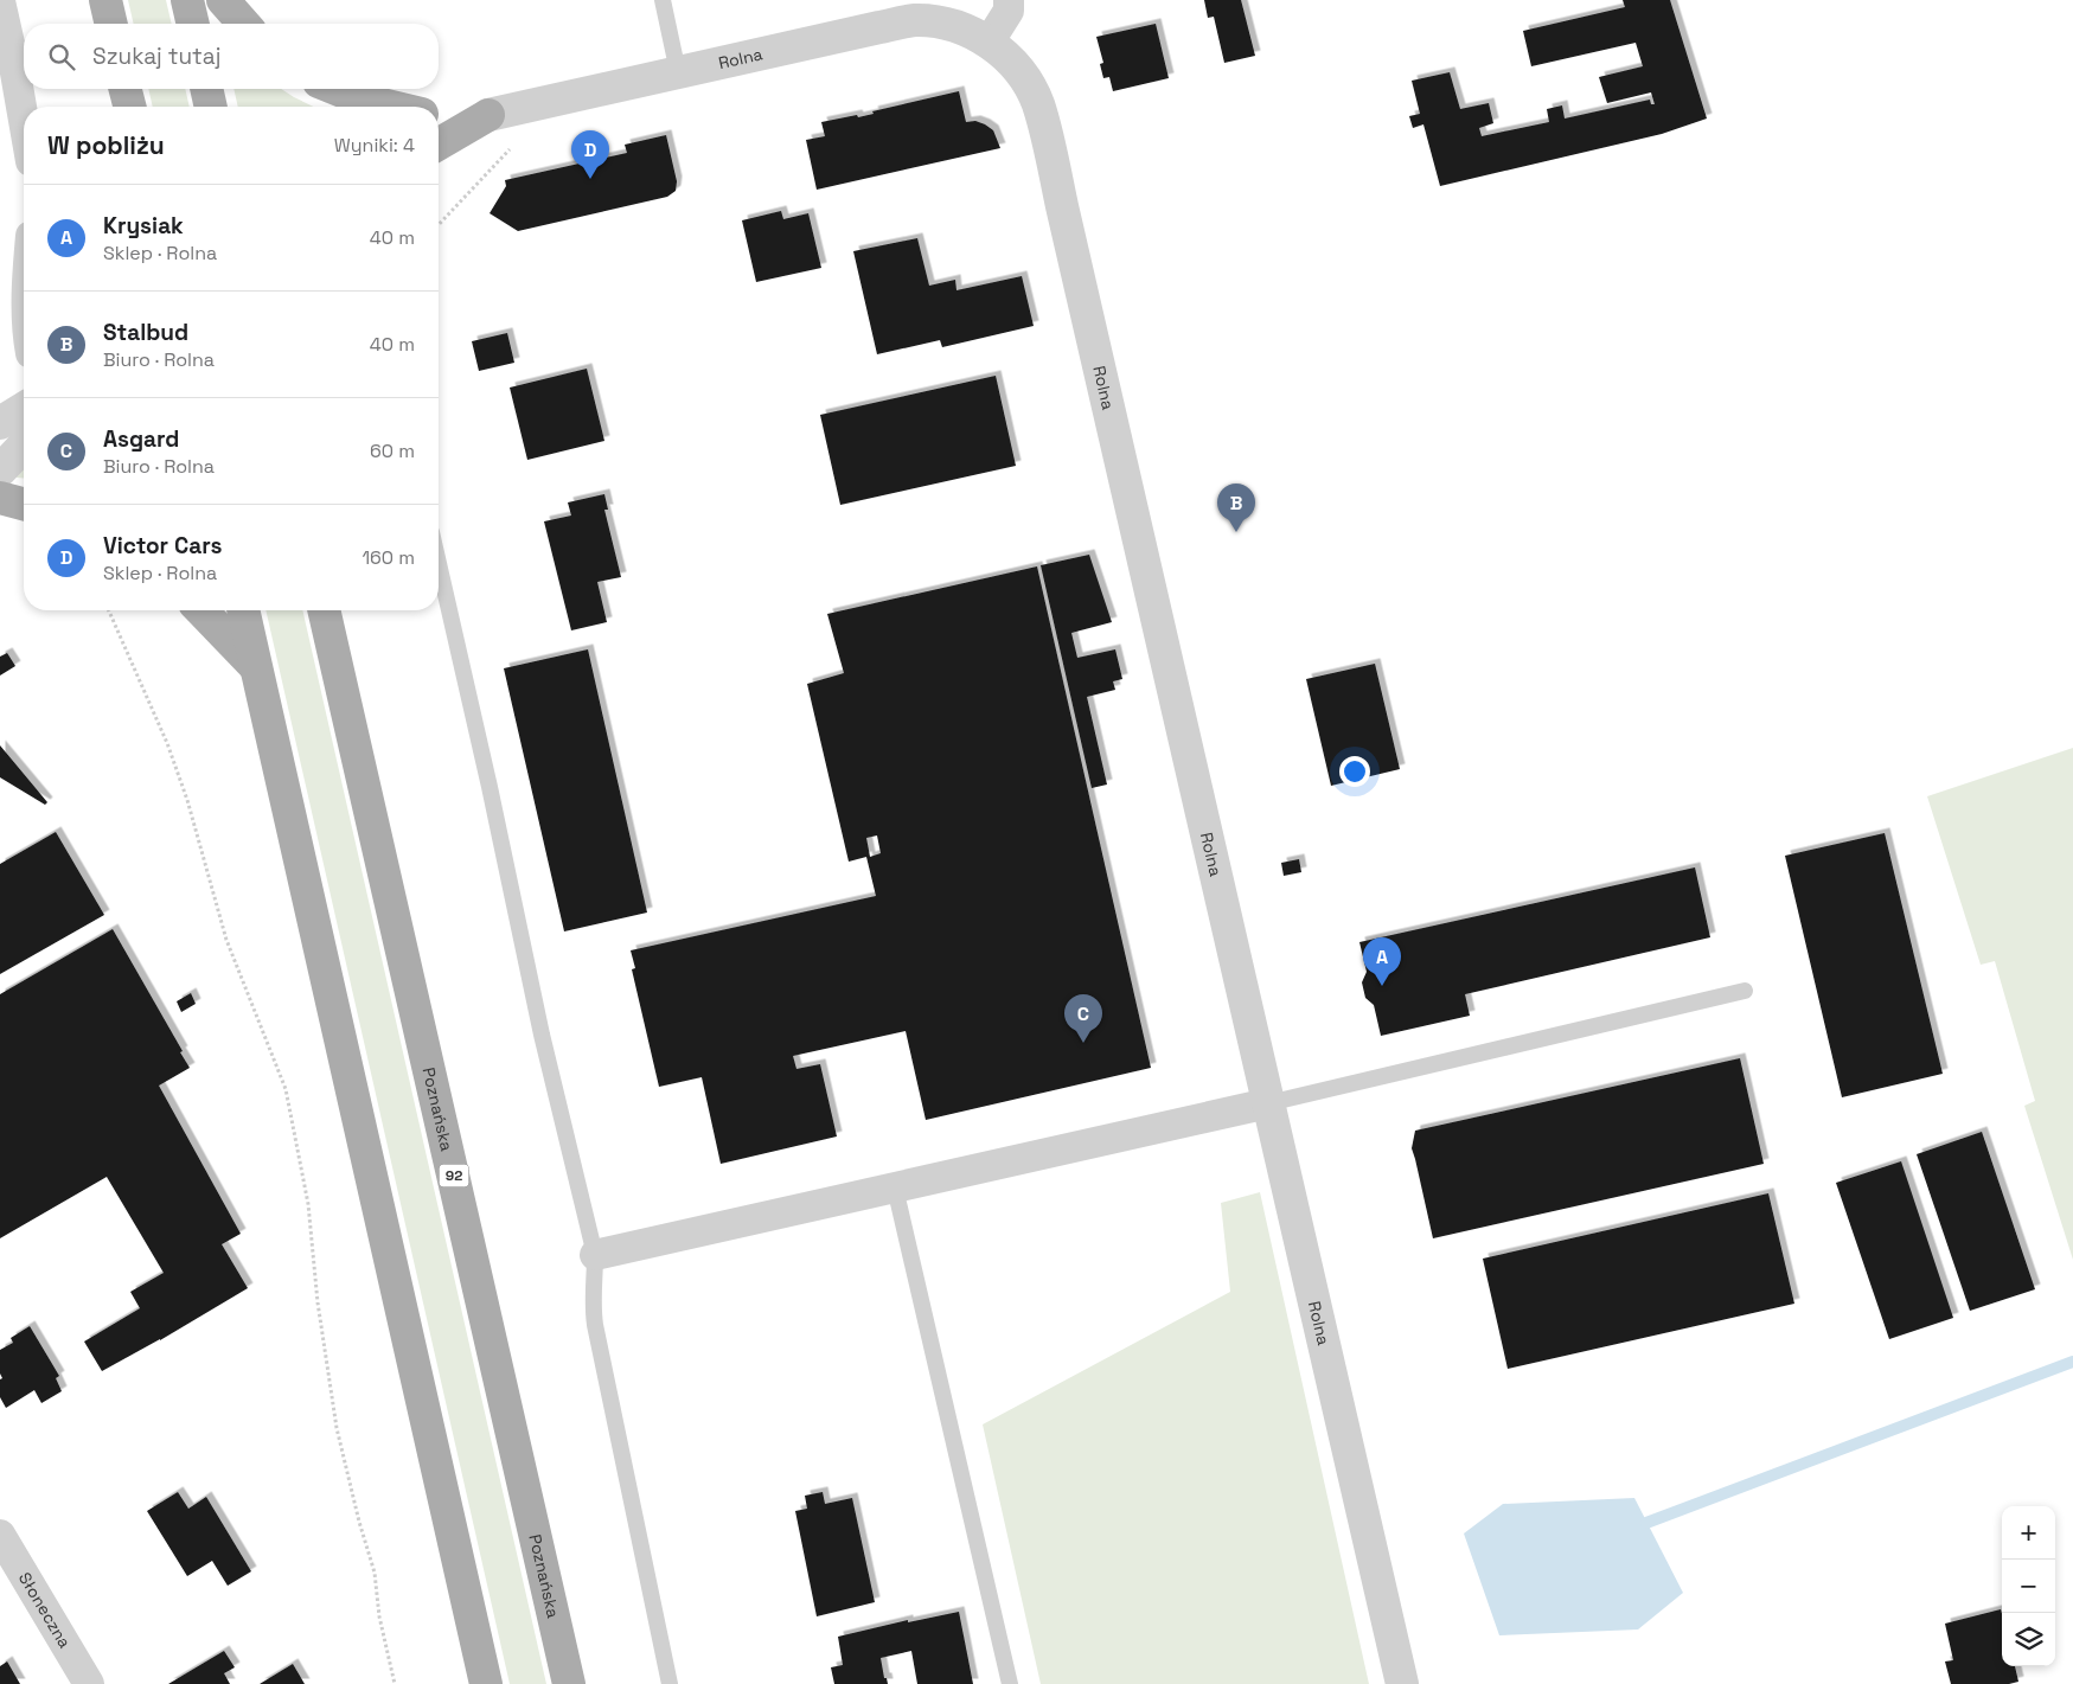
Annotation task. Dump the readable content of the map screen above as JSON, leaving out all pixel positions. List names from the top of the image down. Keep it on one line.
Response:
{"streets":{"main road":["Poznańska","92"],"street":["Rolna","Słoneczna"]},"page":{"search":"Szukaj tutaj","heading":["W pobliżu","Wyniki: 4"],"pins":["D","B","A","C"],"list":[{"mark":"A","name":"Krysiak","note":"Sklep · Rolna","value":"40 m"},{"mark":"B","name":"Stalbud","note":"Biuro · Rolna","value":"40 m"},{"mark":"C","name":"Asgard","note":"Biuro · Rolna","value":"60 m"},{"mark":"D","name":"Victor Cars","note":"Sklep · Rolna","value":"160 m"}],"map_buttons":["+","−"]}}
